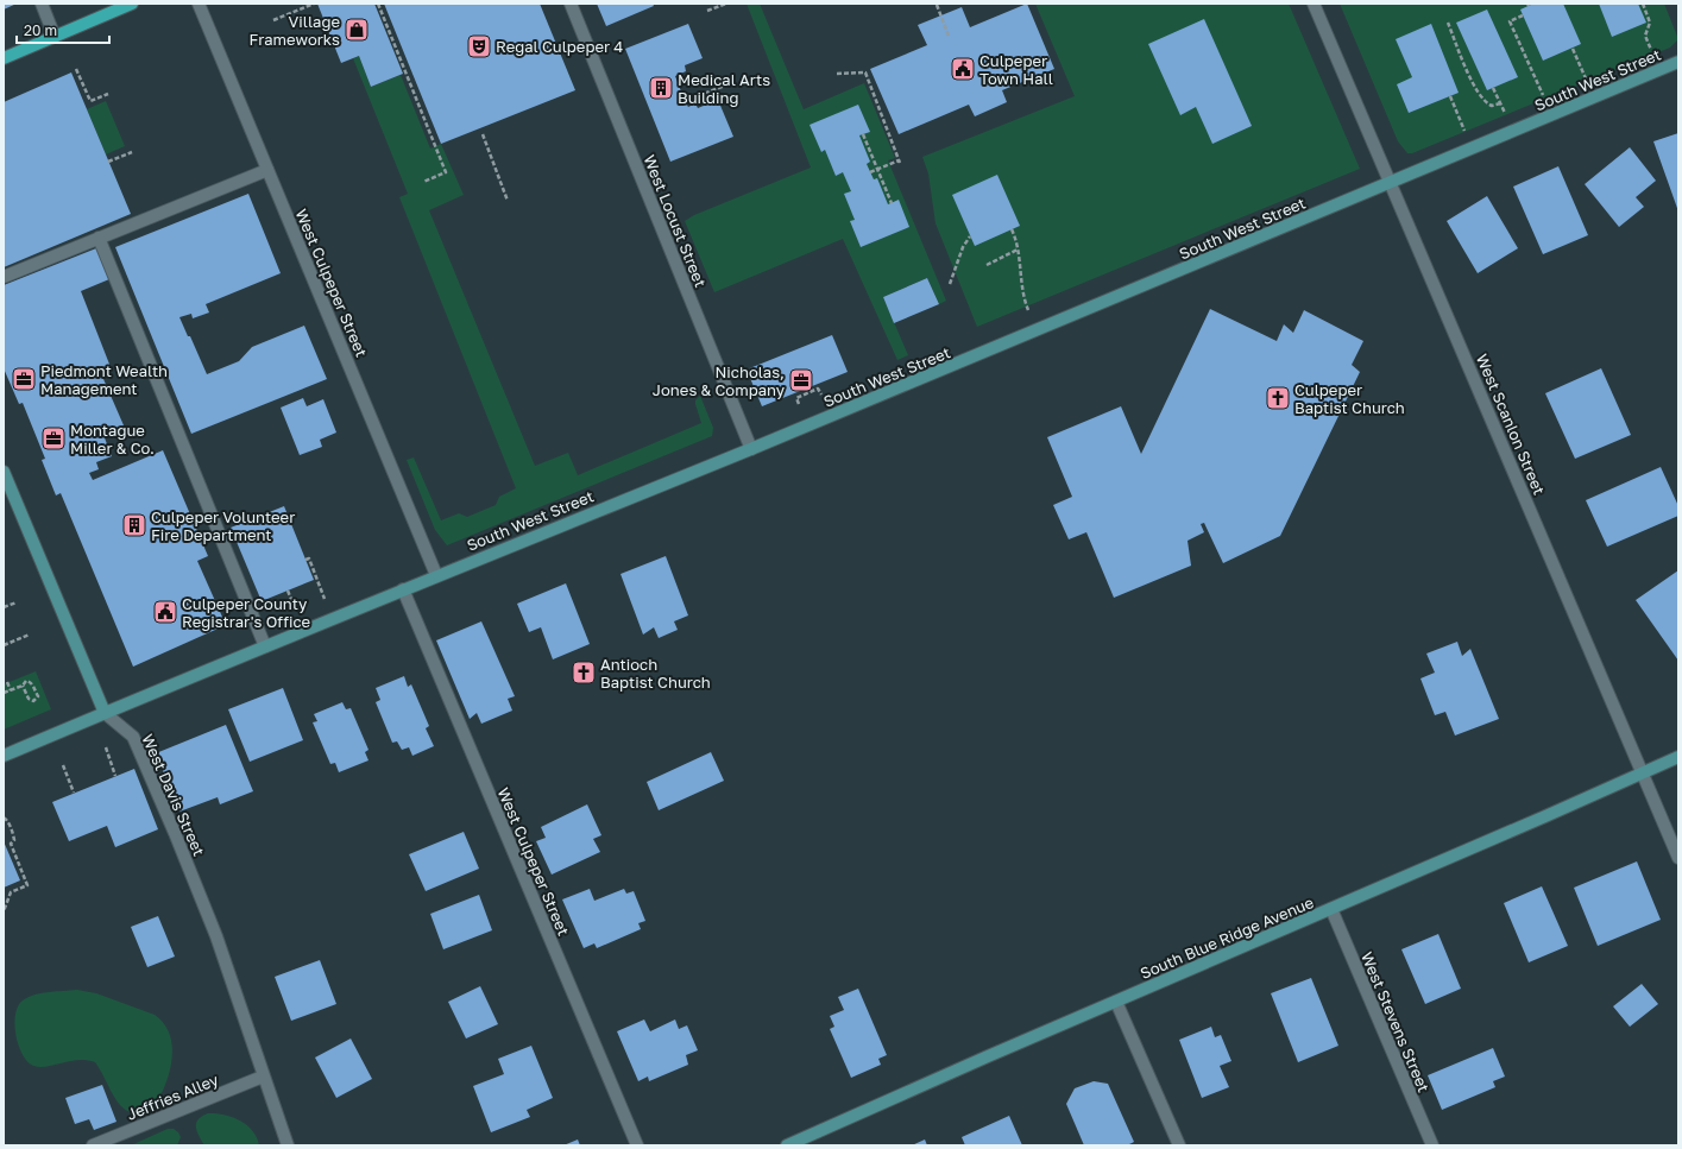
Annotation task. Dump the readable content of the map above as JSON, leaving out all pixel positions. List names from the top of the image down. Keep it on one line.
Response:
{"streets":{"street":["South West Street","West Locust Street","West Culpeper Street","West Scanlon Street","West Davis Street","South Blue Ridge Avenue","West Stevens Street","Jeffries Alley"]},"crossings":[["South West Street","West Locust Street"],["South West Street","West Culpeper Street"],["South West Street","West Scanlon Street"],["South West Street","West Davis Street"],["West Scanlon Street","South Blue Ridge Avenue"],["West Davis Street","Jeffries Alley"],["South Blue Ridge Avenue","West Stevens Street"]],"places":{"shop":["Village Frameworks"],"theatre":["Regal Culpeper 4"],"public building":["Culpeper Town Hall","Culpeper County Registrar's Office"],"building":["Medical Arts Building","Culpeper Volunteer Fire Department"],"office":["Piedmont Wealth Management","Nicholas, Jones & Company","Montague Miller & Co."],"church":["Culpeper Baptist Church","Antioch Baptist Church"]},"scale_bar":"20 m"}
